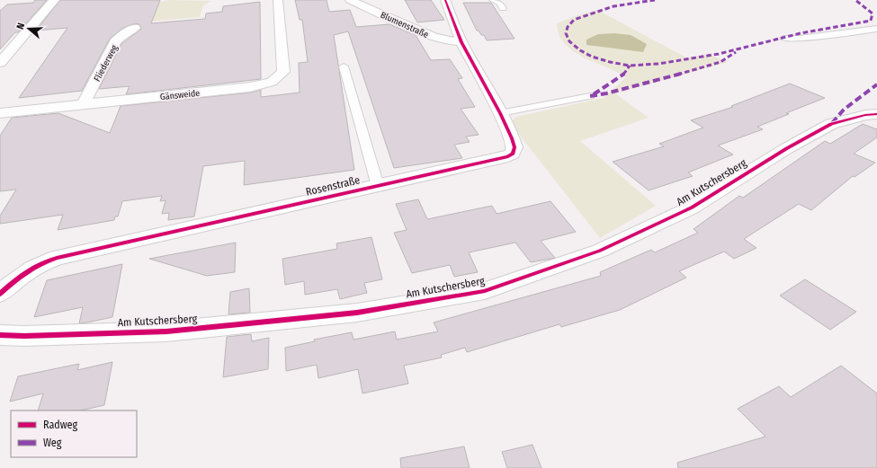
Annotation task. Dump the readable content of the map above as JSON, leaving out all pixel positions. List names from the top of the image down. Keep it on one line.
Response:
{"streets":{"street":["Blumenstraße","Fliederweg","Gänsweide","Am Kutschersberg","Rosenstraße"]},"crossings":[["Blumenstraße","Rosenstraße"],["Fliederweg","Gänsweide"]],"legend":["Radweg","Weg"],"north":"left"}
